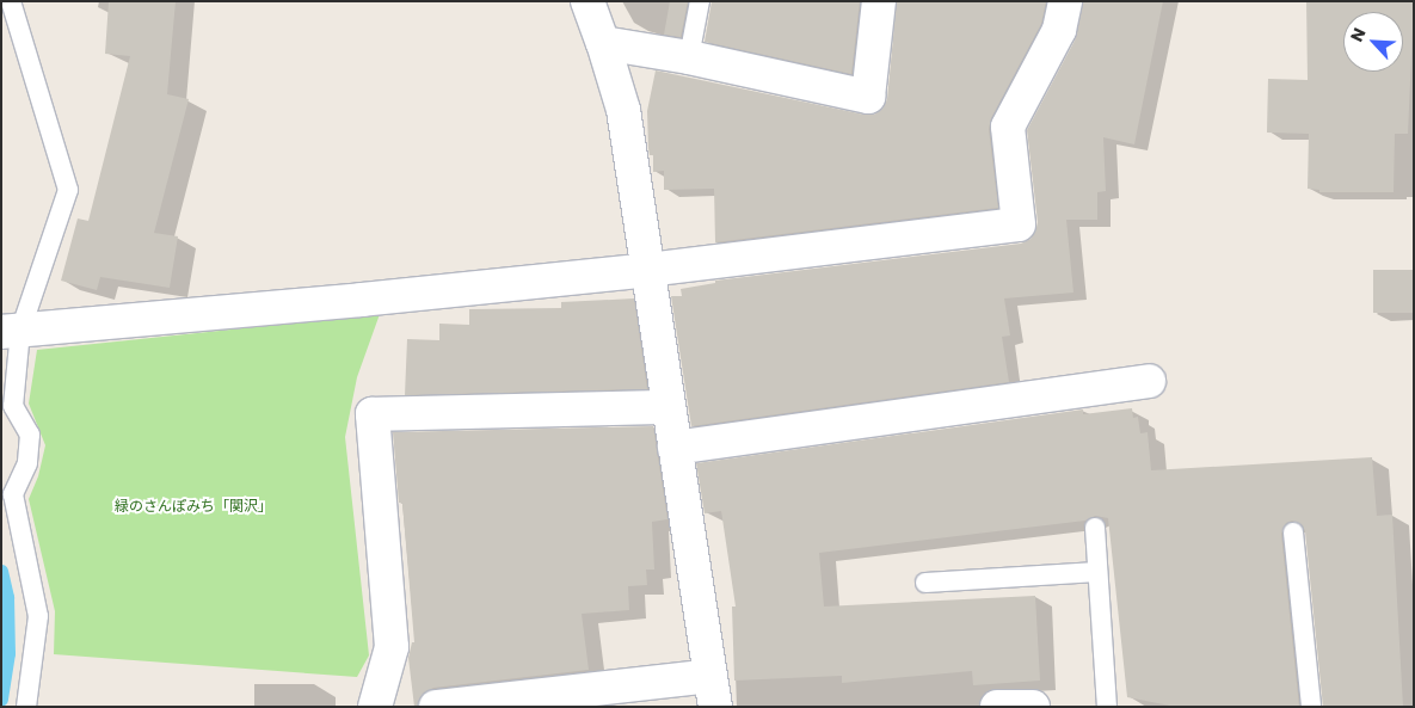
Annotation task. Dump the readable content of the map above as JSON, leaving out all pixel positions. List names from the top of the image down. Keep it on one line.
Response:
{"parks":["緑のさんぽみち「関沢」"],"north":"top left"}
